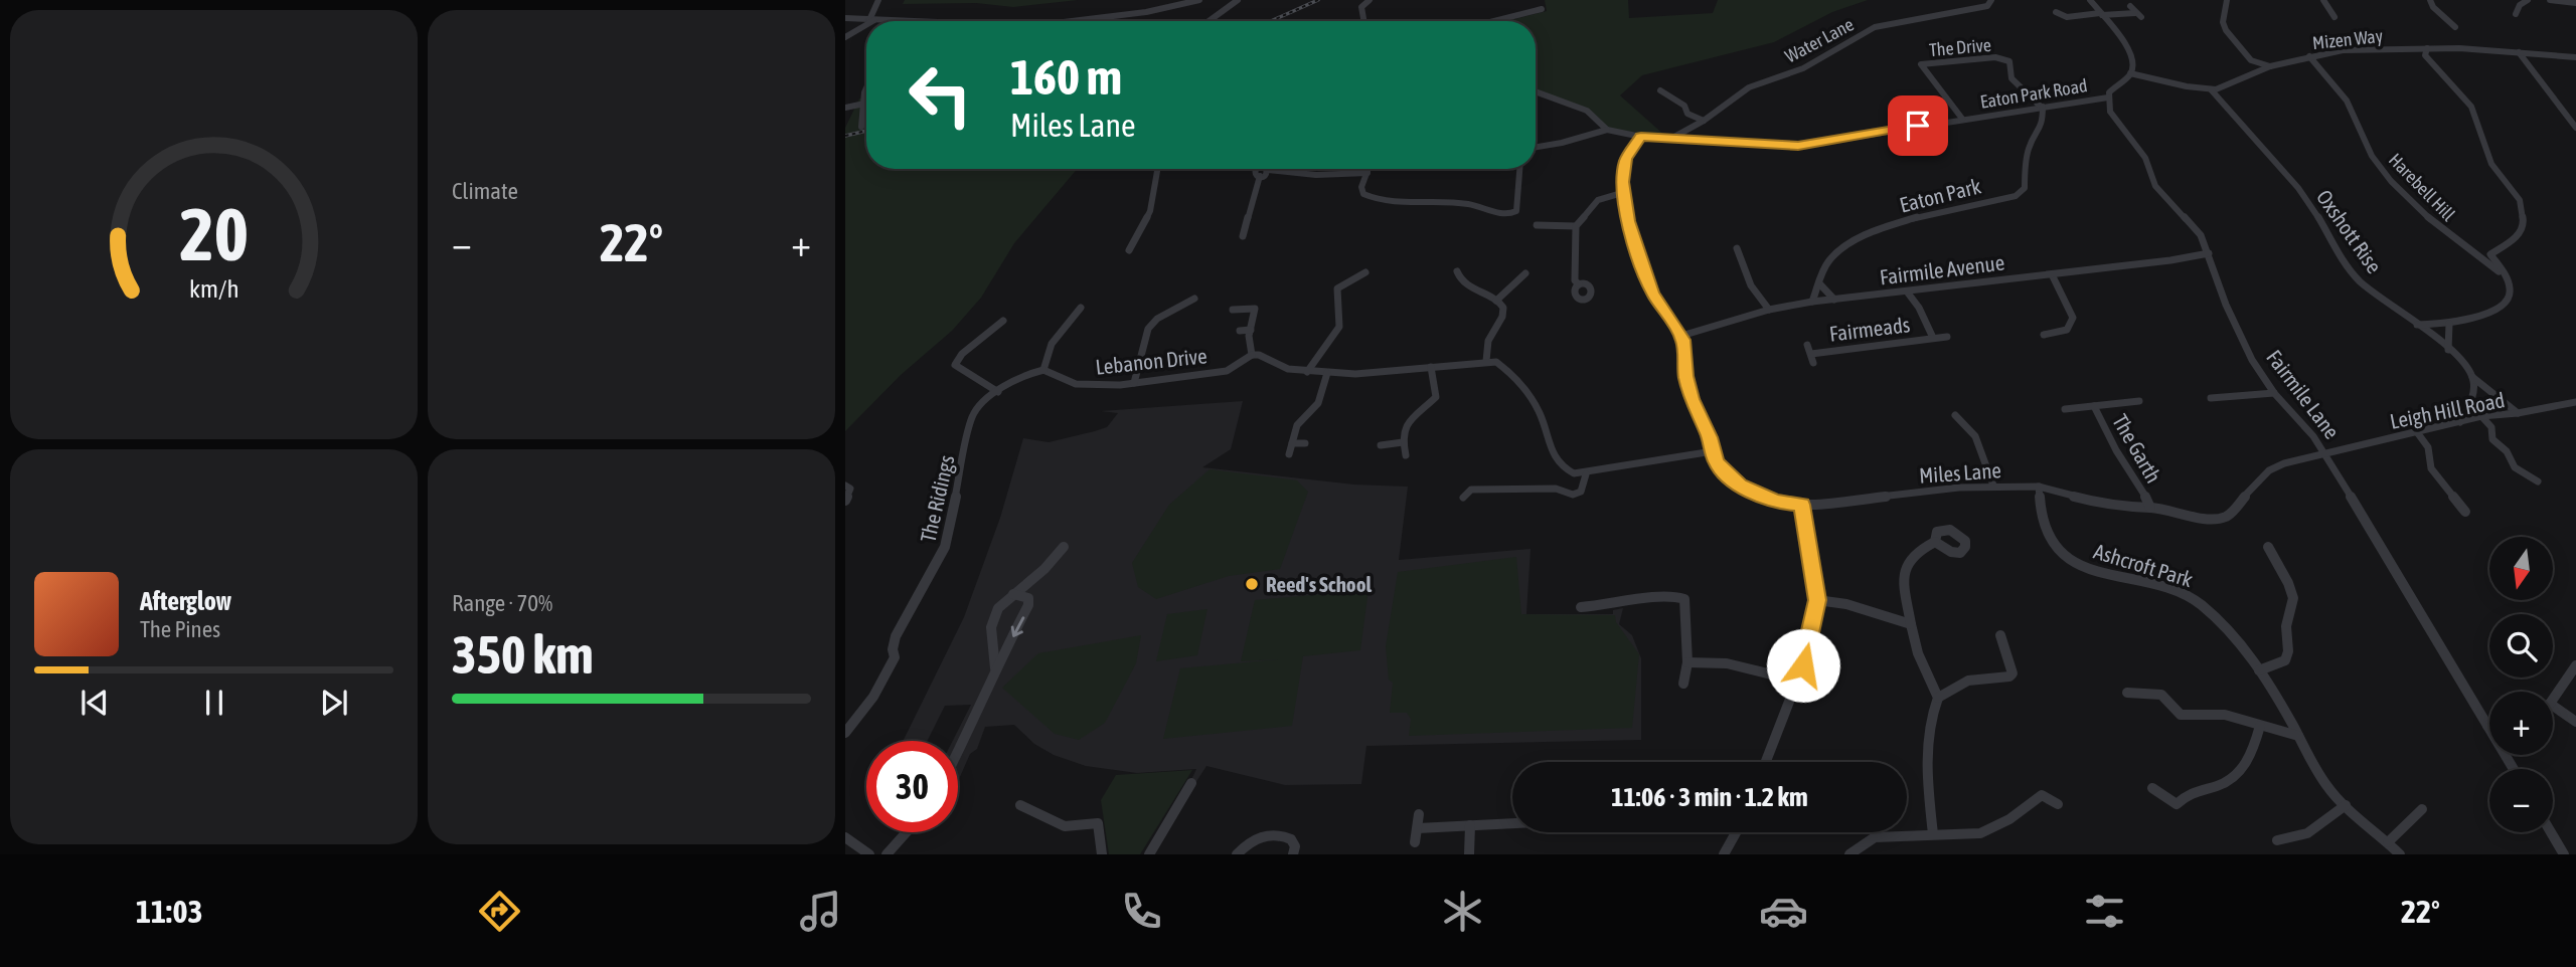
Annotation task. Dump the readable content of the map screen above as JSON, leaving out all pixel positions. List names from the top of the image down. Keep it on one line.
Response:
{"streets":{"street":["Mizen Way","Water Lane","The Drive","Eaton Park Road","Harebell Hill","Eaton Park","Oxshott Rise","Fairmile Avenue","Fairmeads","Lebanon Drive","Fairmile Lane","Leigh Hill Road","The Garth","Miles Lane","The Ridings","Ashcroft Park"]},"crossings":[["Mizen Way","Harebell Hill"],["Mizen Way","Oxshott Rise"],["Water Lane","Eaton Park Road"],["The Drive","Eaton Park Road"],["The Drive","Eaton Park"],["Eaton Park Road","Eaton Park"],["Eaton Park Road","Fairmile Lane"],["Eaton Park","Fairmile Avenue"],["Oxshott Rise","Leigh Hill Road"],["Fairmile Avenue","Fairmeads"],["Fairmile Avenue","Fairmile Lane"],["Fairmile Avenue","Miles Lane"],["Lebanon Drive","The Ridings"],["Fairmile Lane","Leigh Hill Road"],["Fairmile Lane","Miles Lane"],["Leigh Hill Road","Miles Lane"],["The Garth","Miles Lane"],["Miles Lane","Ashcroft Park"]],"places":["Reed's School"],"north":"bottom","page":{"tile":["Climate",["Range · 70%","350 km"]],"turn":["160 m","Miles Lane"],"heat":["−","22°","+"],"map_buttons":["+","−"],"song":["Afterglow","The Pines"],"limit":"30","trip":"11:06 · 3 min · 1.2 km","tabs":["11:03","22°"],"gauge":["20","km/h"]}}
